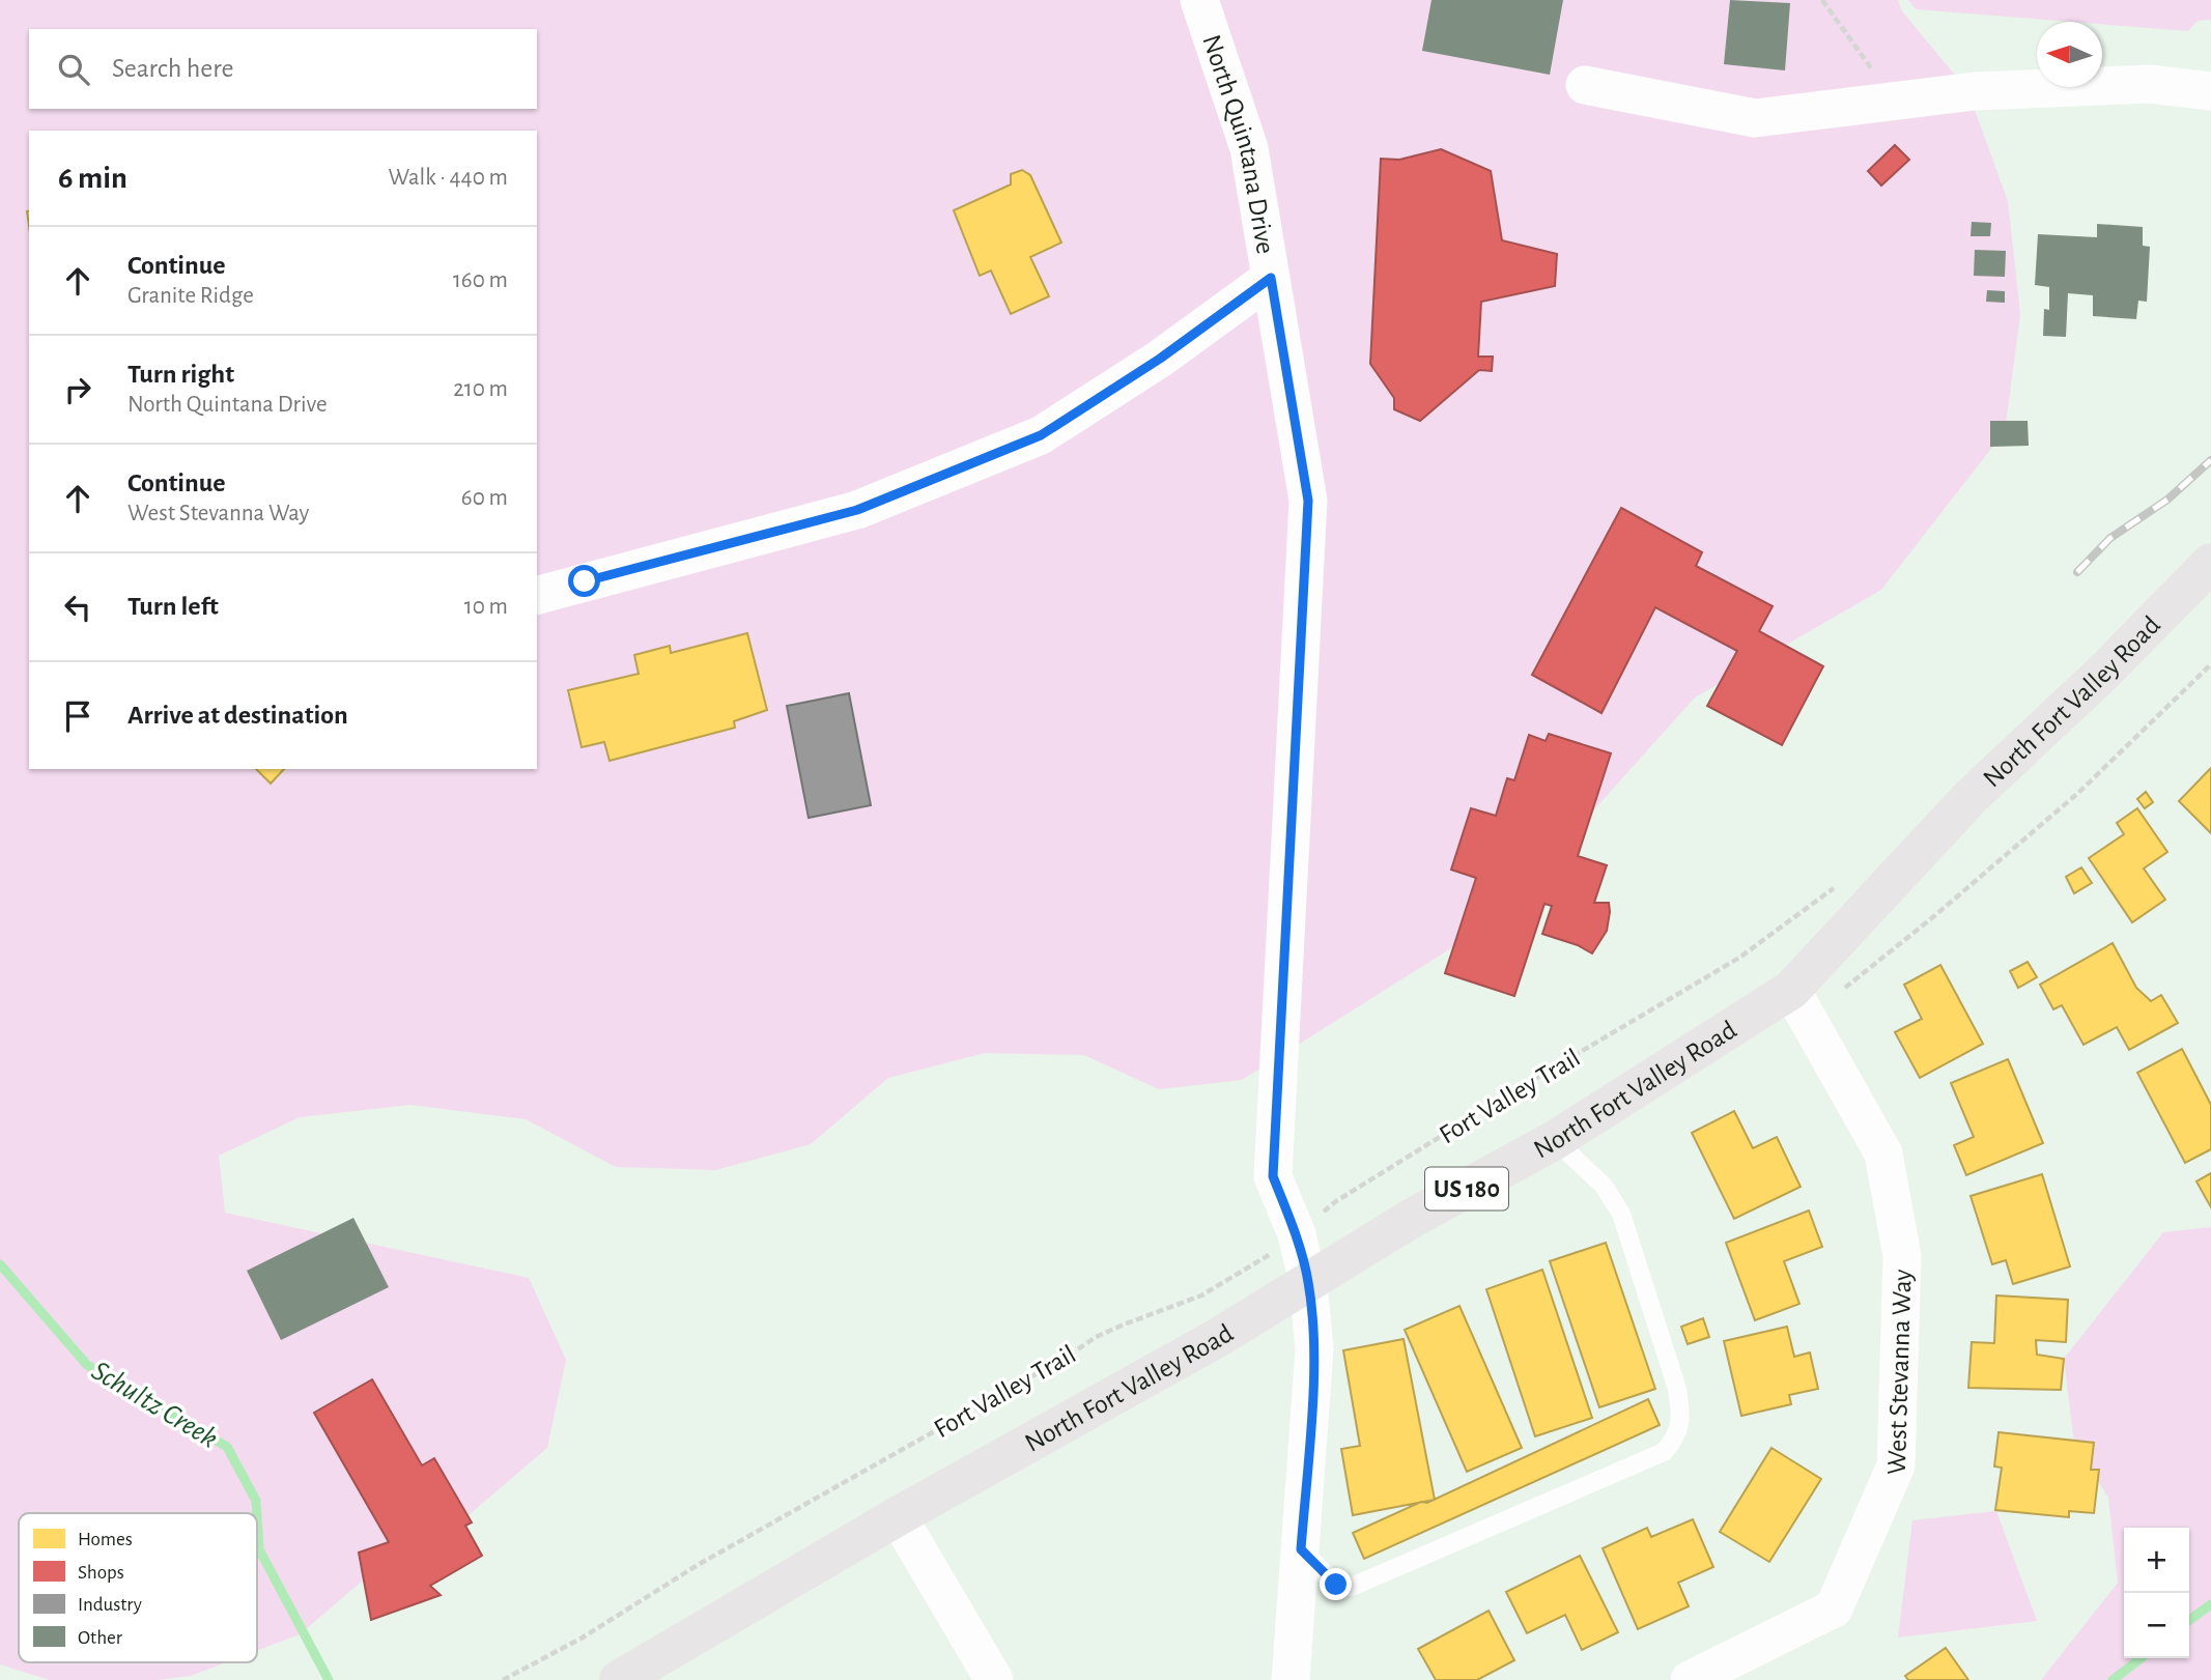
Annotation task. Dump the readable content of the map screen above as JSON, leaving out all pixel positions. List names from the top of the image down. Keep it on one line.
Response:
{"streets":{"main road":["North Fort Valley Road","US 180"],"street":["North Quintana Drive","West Stevanna Way"],"path":["Fort Valley Trail"]},"crossings":[["North Quintana Drive","North Fort Valley Road"],["North Quintana Drive","Fort Valley Trail"],["North Fort Valley Road","West Stevanna Way"]],"water":["Schultz Creek"],"legend":["Homes","Shops","Industry","Other"],"north":"left","page":{"search":"Search here","heading":["6 min","Walk · 440 m"],"list":[["Continue","Granite Ridge","160 m"],["Turn right","North Quintana Drive","210 m"],["Continue","West Stevanna Way","60 m"],["Turn left","10 m"],"Arrive at destination"],"map_buttons":["+","−"]}}
